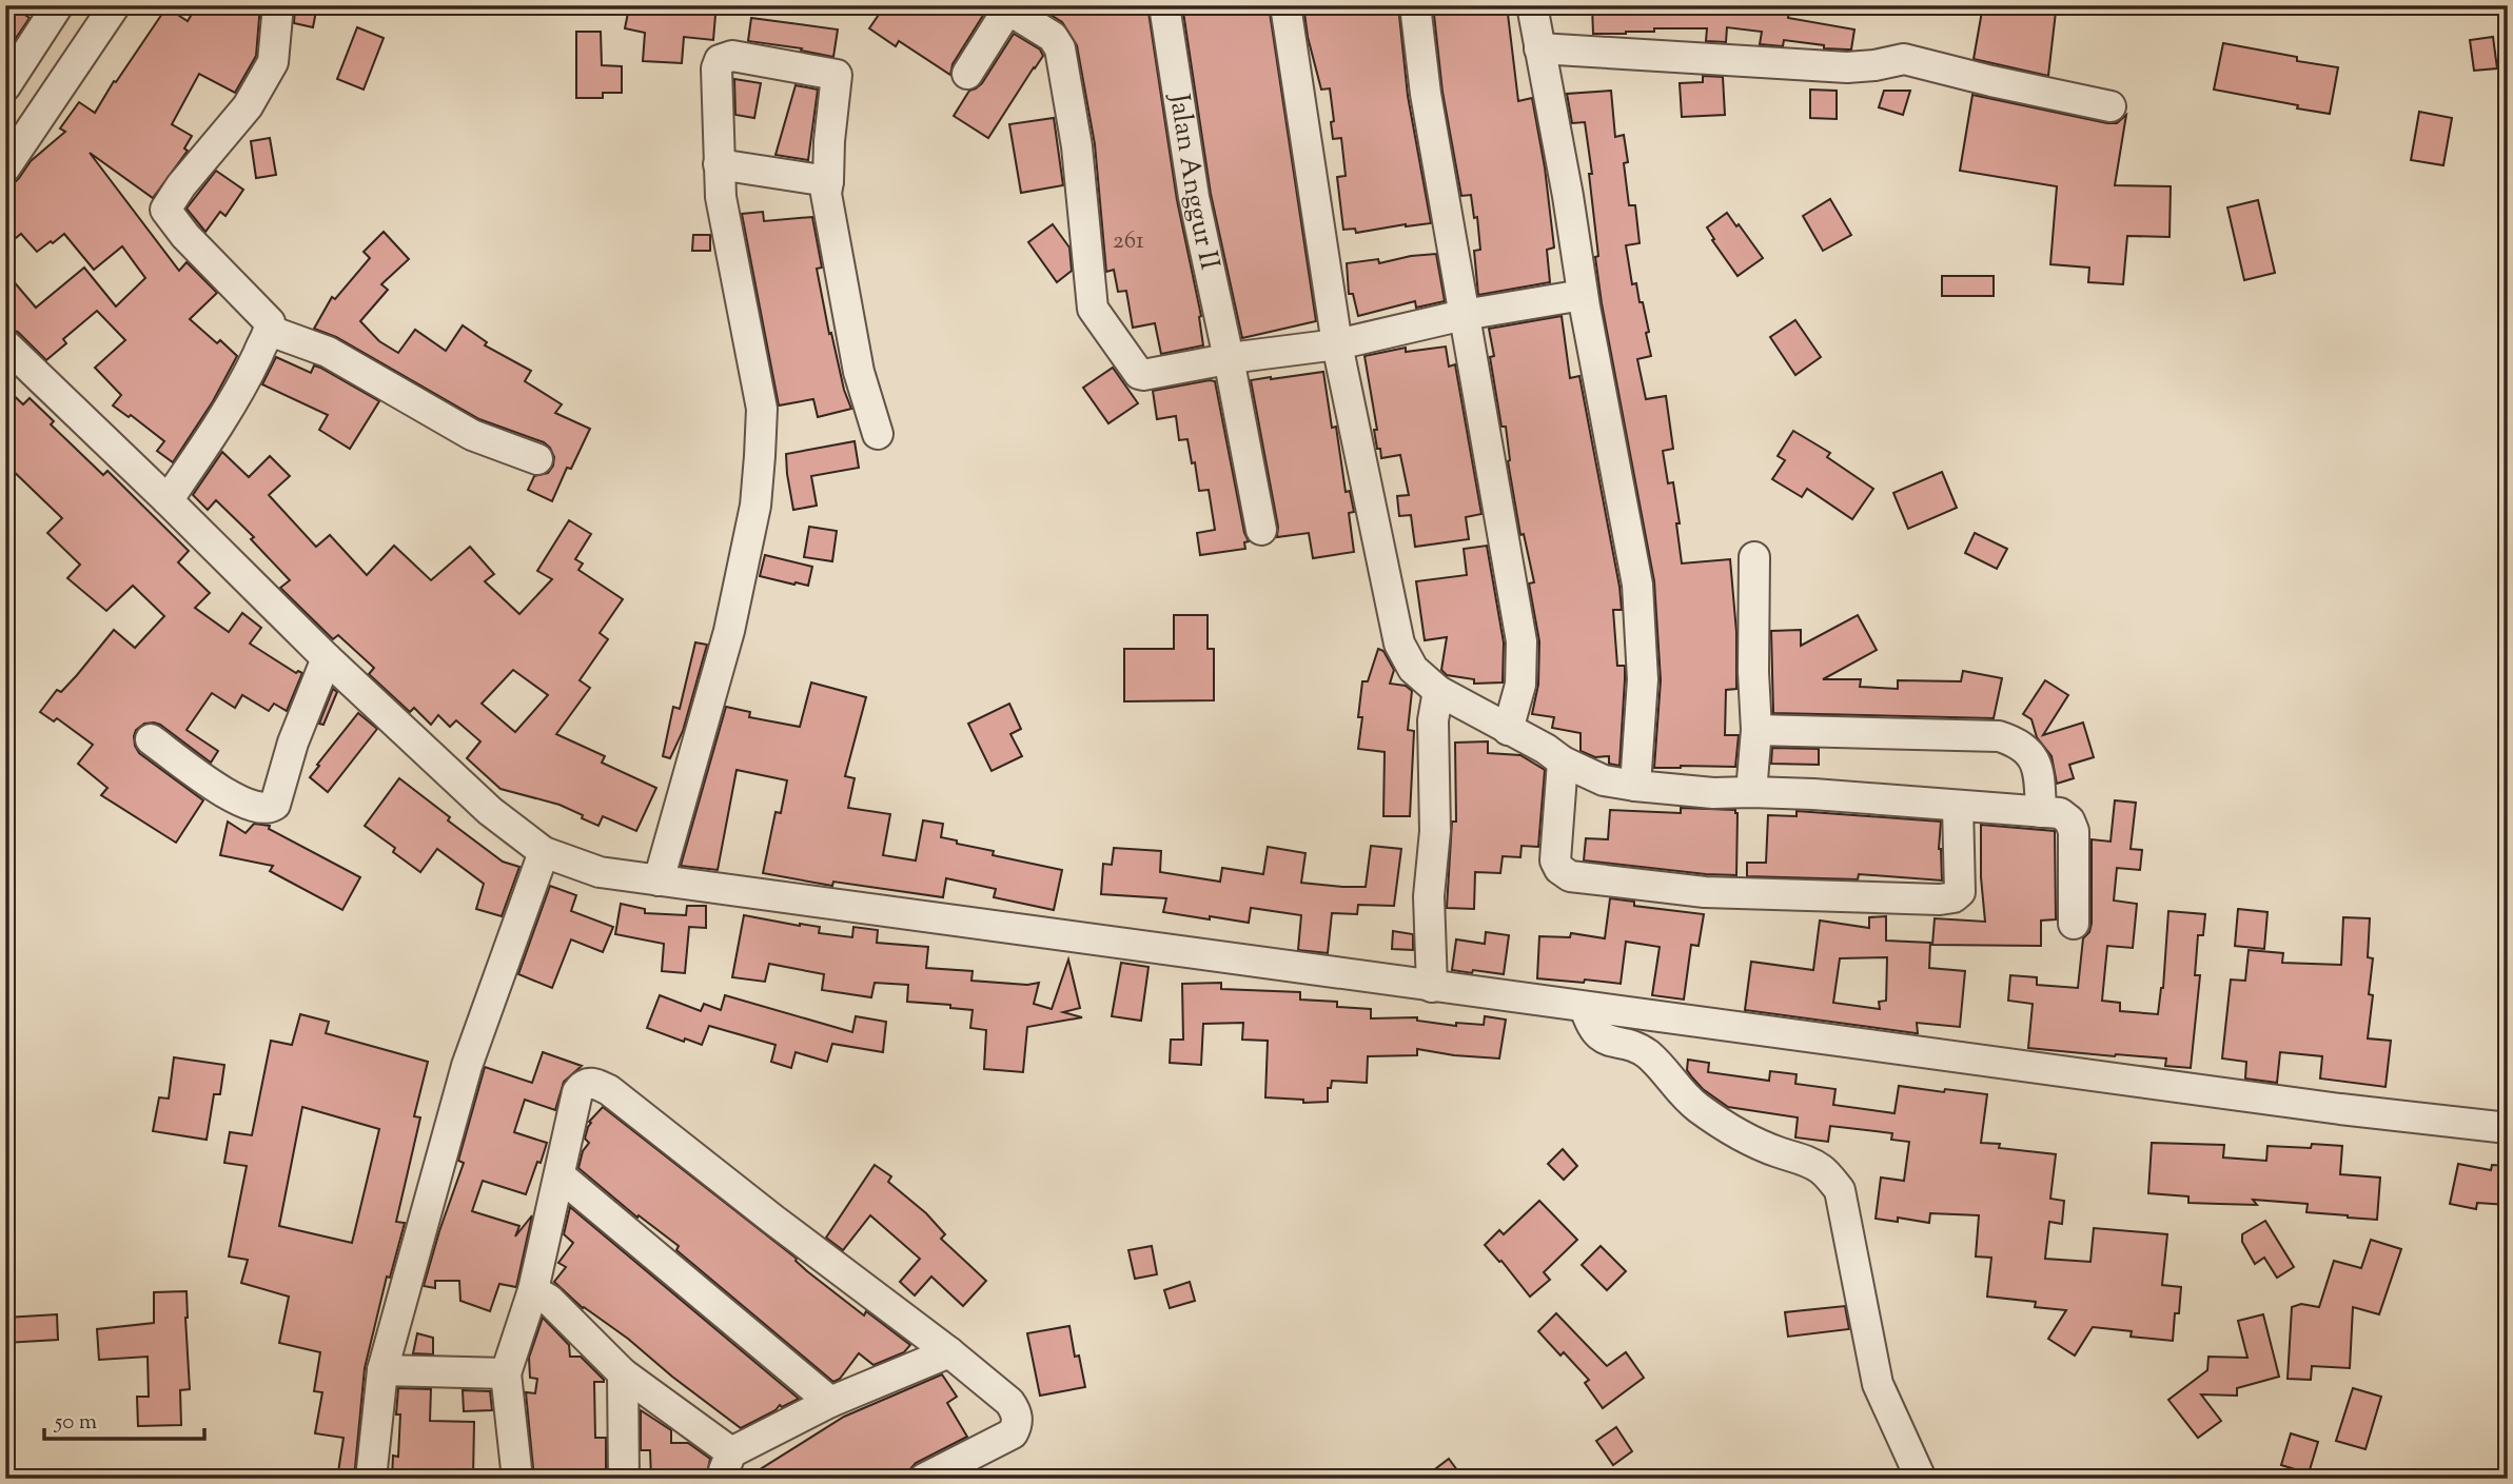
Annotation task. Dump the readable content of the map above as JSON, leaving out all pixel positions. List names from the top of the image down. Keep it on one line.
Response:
{"streets":{"street":["Jalan Anggur II"]},"house_numbers":["261"],"scale_bar":"50 m"}
